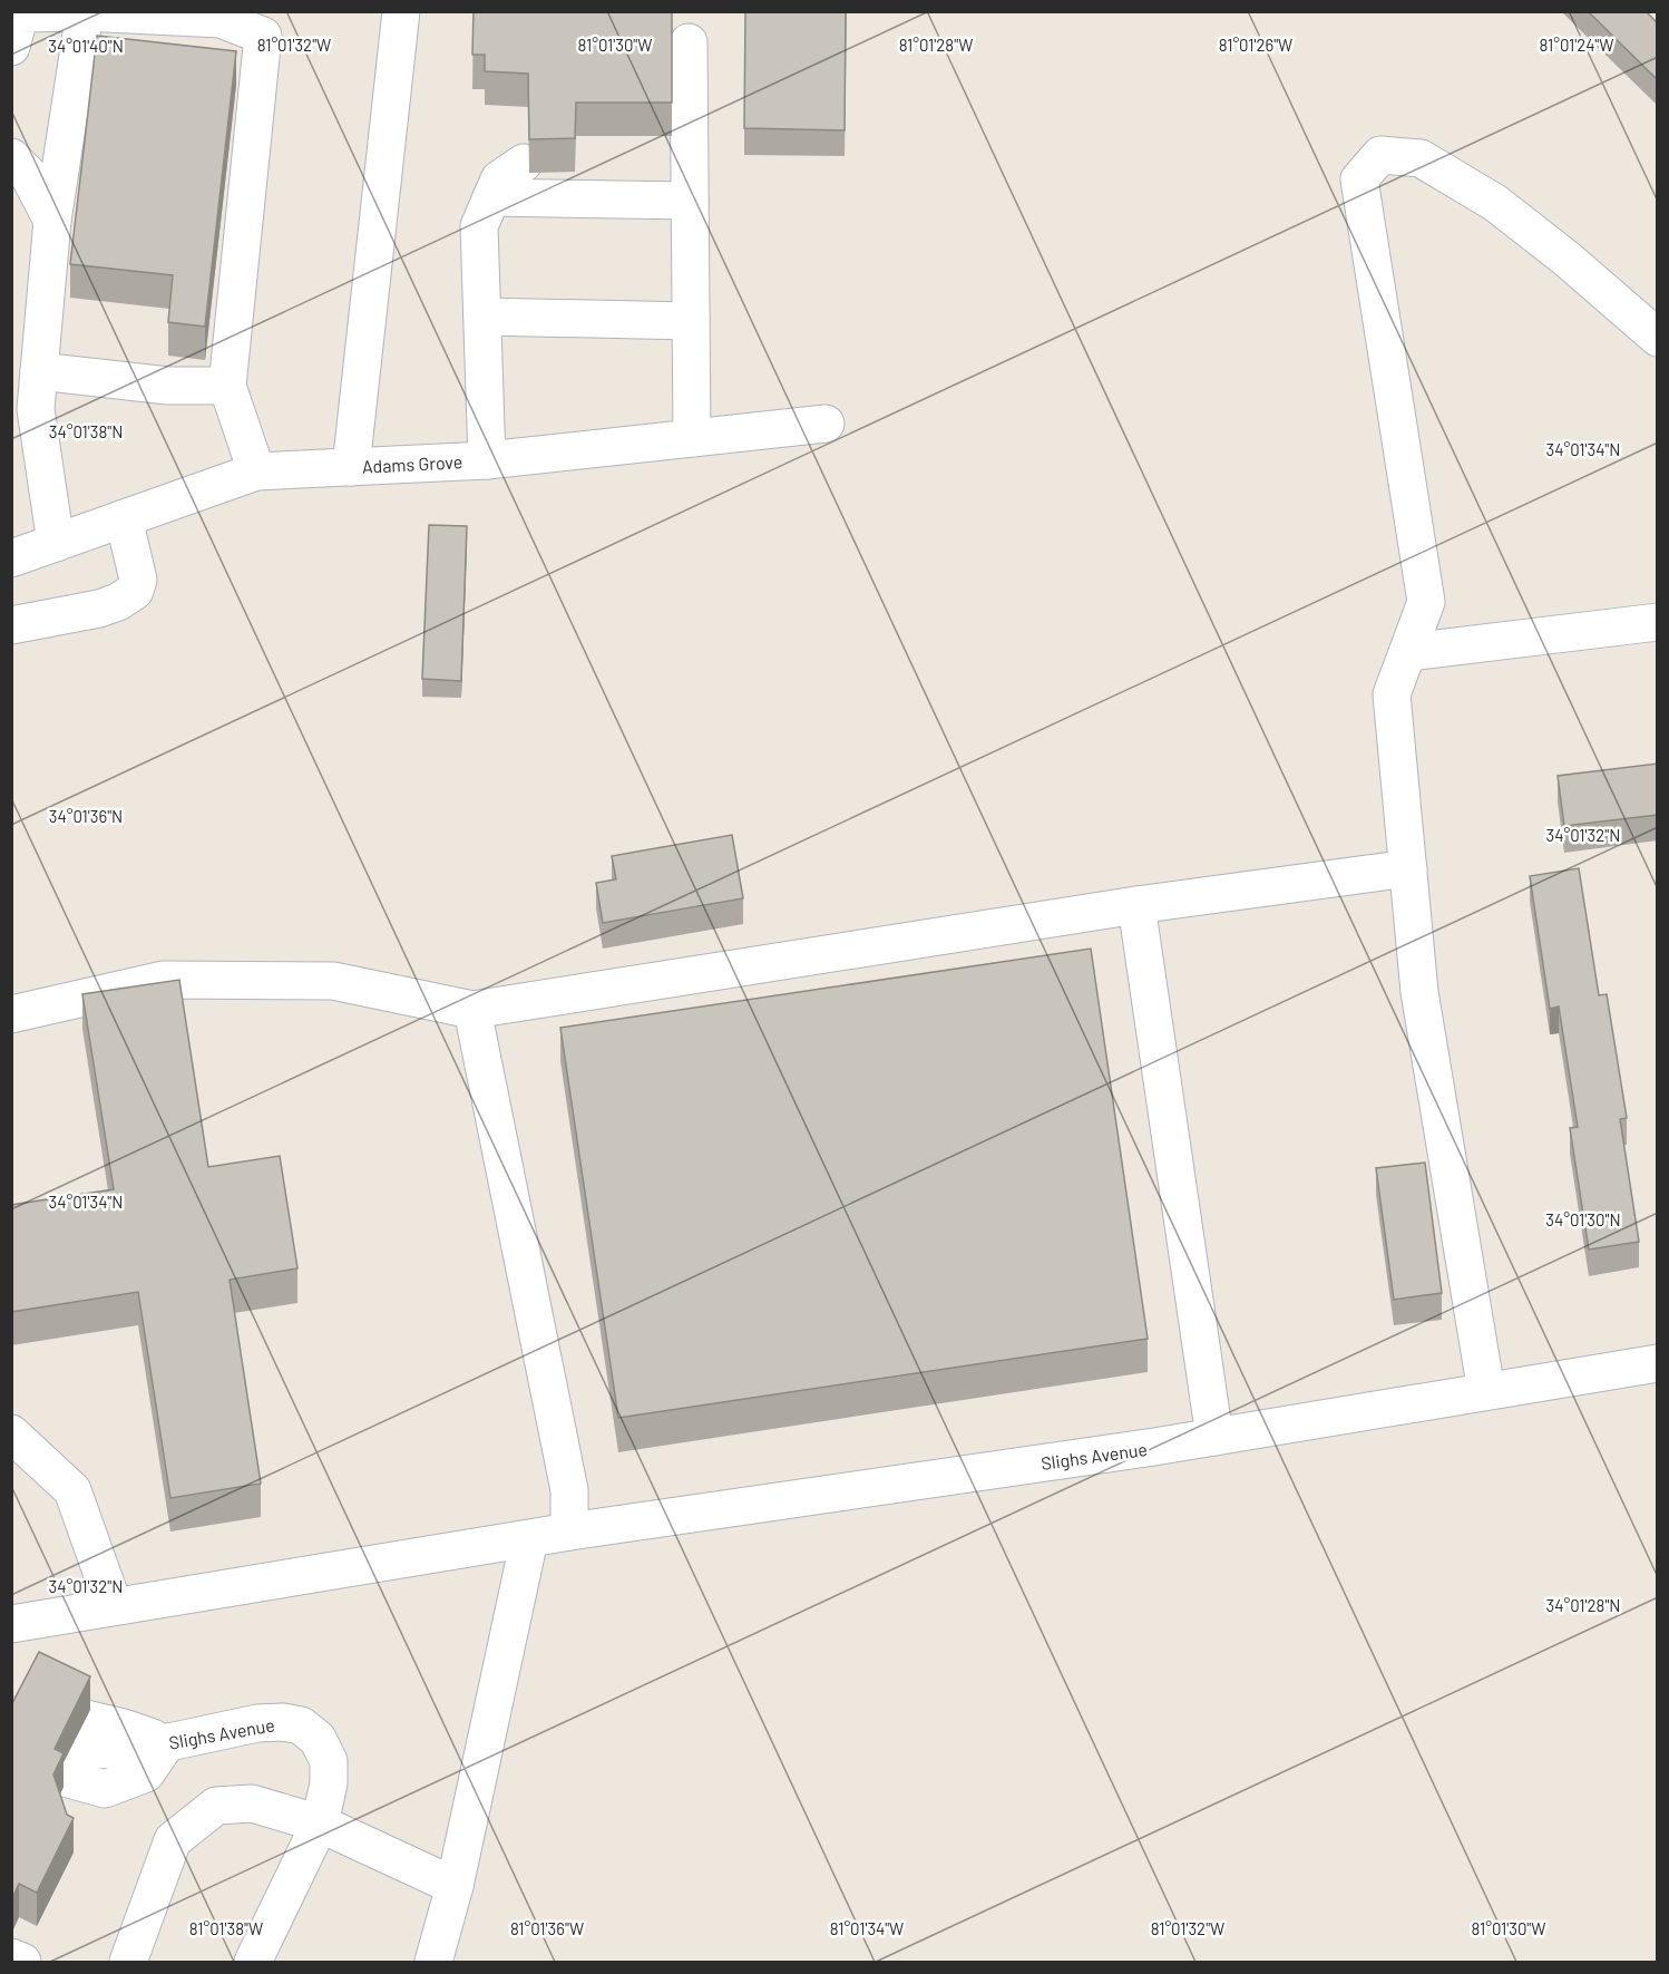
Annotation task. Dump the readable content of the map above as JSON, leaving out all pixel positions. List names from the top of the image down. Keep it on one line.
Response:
{"streets":{"street":["Adams Grove","Slighs Avenue"]},"coordinates":["81°01'30\"W","81°01'26\"W","81°01'32\"W","81°01'28\"W","81°01'24\"W","34°01'40\"N","34°01'38\"N","34°01'34\"N","34°01'36\"N","34°01'32\"N","34°01'30\"N","34°01'28\"N","81°01'38\"W","81°01'36\"W","81°01'34\"W"]}
